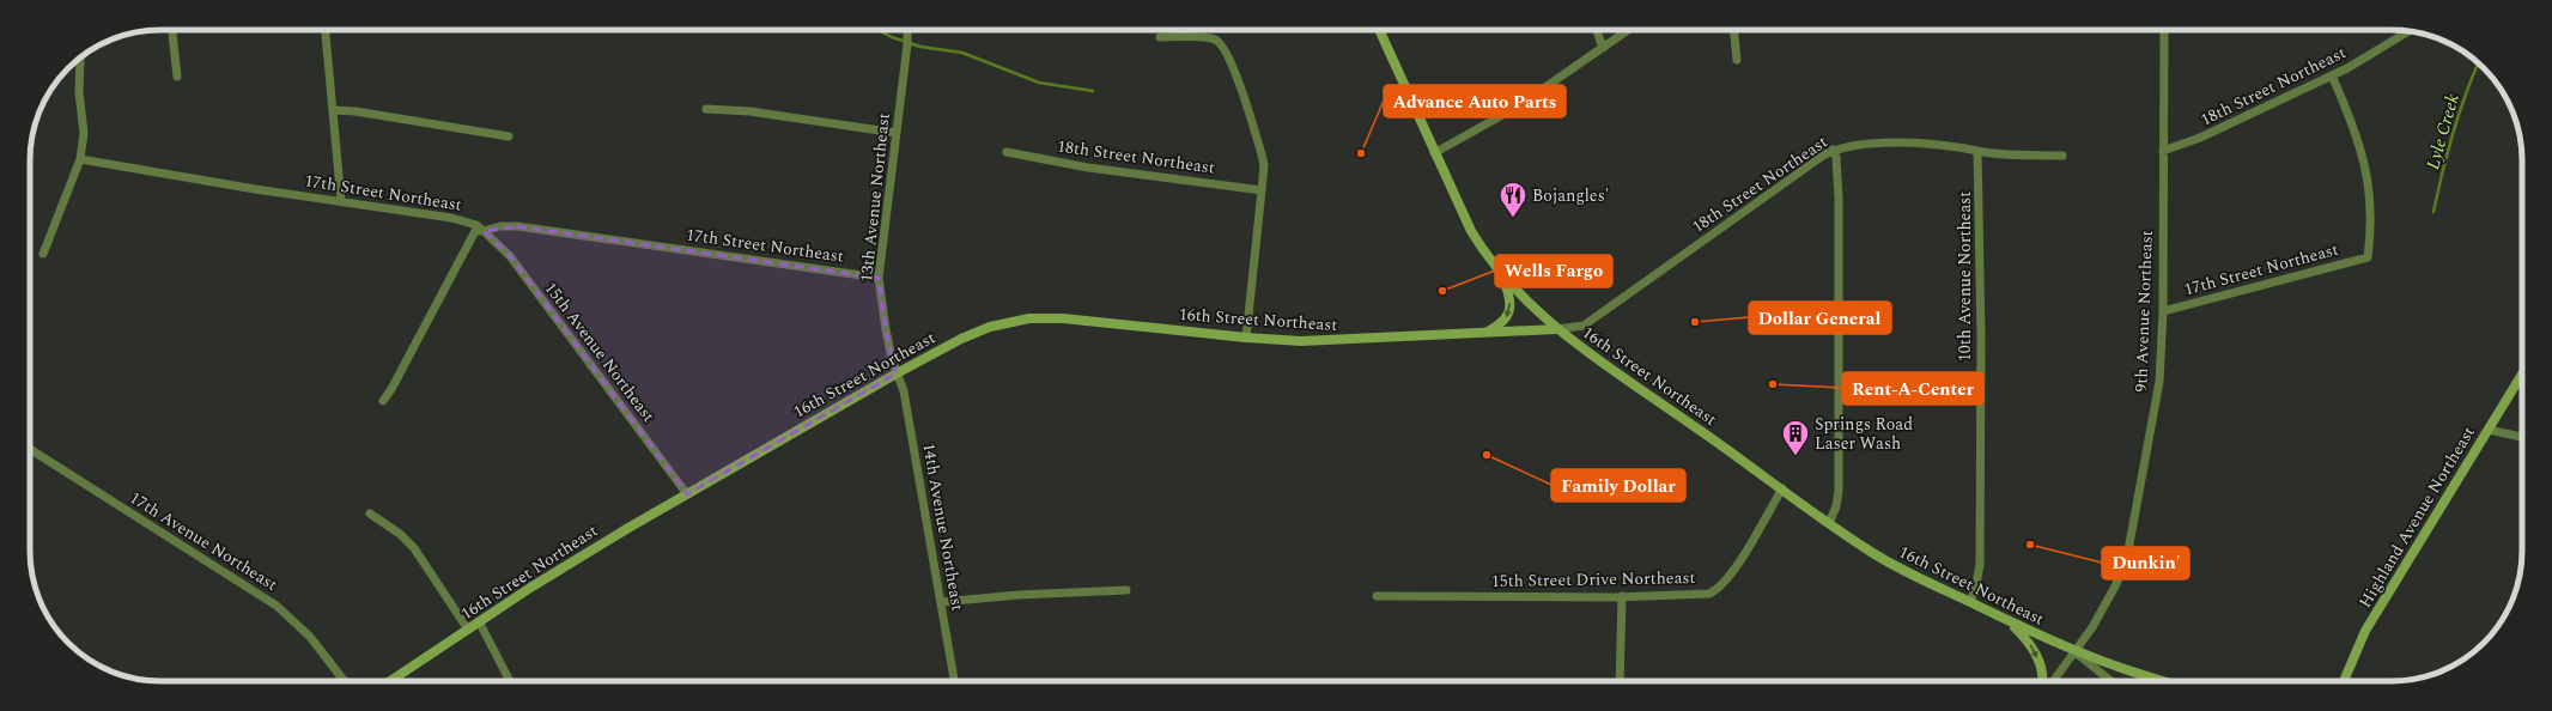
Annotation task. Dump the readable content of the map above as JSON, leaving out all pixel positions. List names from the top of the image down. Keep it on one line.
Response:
{"streets":{"main road":["16th Street Northeast","Highland Avenue Northeast"],"street":["18th Street Northeast","17th Street Northeast","13th Avenue Northeast","10th Avenue Northeast","9th Avenue Northeast","15th Avenue Northeast","14th Avenue Northeast","17th Avenue Northeast","15th Street Drive Northeast"]},"crossings":[["18th Street Northeast","17th Street Northeast"],["18th Street Northeast","10th Avenue Northeast"],["18th Street Northeast","9th Avenue Northeast"],["18th Street Northeast","16th Street Northeast"],["17th Street Northeast","13th Avenue Northeast"],["17th Street Northeast","9th Avenue Northeast"],["17th Street Northeast","15th Avenue Northeast"],["13th Avenue Northeast","16th Street Northeast"],["13th Avenue Northeast","14th Avenue Northeast"],["10th Avenue Northeast","16th Street Northeast"],["9th Avenue Northeast","16th Street Northeast"],["16th Street Northeast","15th Avenue Northeast"],["16th Street Northeast","14th Avenue Northeast"],["16th Street Northeast","15th Street Drive Northeast"]],"water":["Lyle Creek"],"places":{"other":["Advance Auto Parts","Wells Fargo","Dollar General","Rent-A-Center","Family Dollar","Dunkin'"],"restaurant":["Bojangles'"],"building":["Springs Road Laser Wash"]}}
